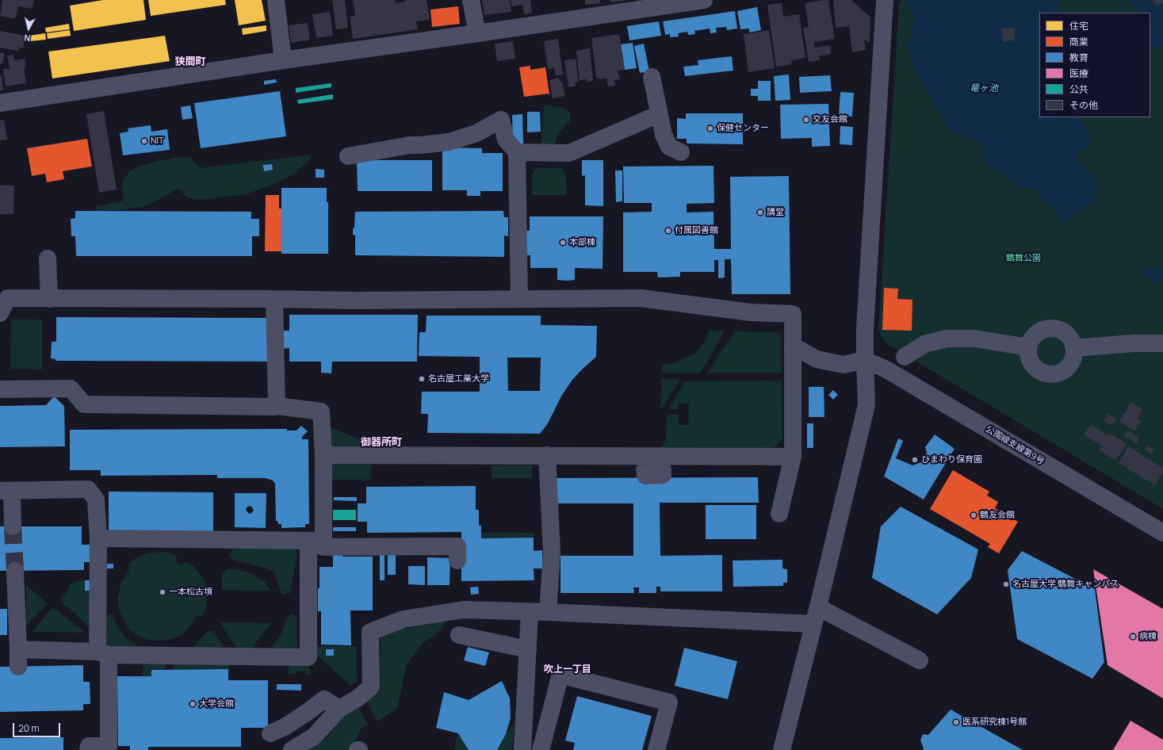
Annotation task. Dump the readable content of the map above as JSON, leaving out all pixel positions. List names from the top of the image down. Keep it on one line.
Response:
{"streets":{"street":["公園線支線第9号"]},"districts":["狭間町","御器所町","吹上一丁目"],"water":["竜ヶ池"],"parks":["鶴舞公園"],"places":["交友会館","保健センター","NIT","講堂","付属図書館","本部棟","名古屋工業大学","ひまわり保育園","鶴友会館","名古屋大学 鶴舞キャンパス","一本松古墳","病棟","大学会館","医系研究棟1号館"],"legend":["住宅","商業","教育","医療","公共","その他"],"scale_bar":"20 m","north":"bottom"}
